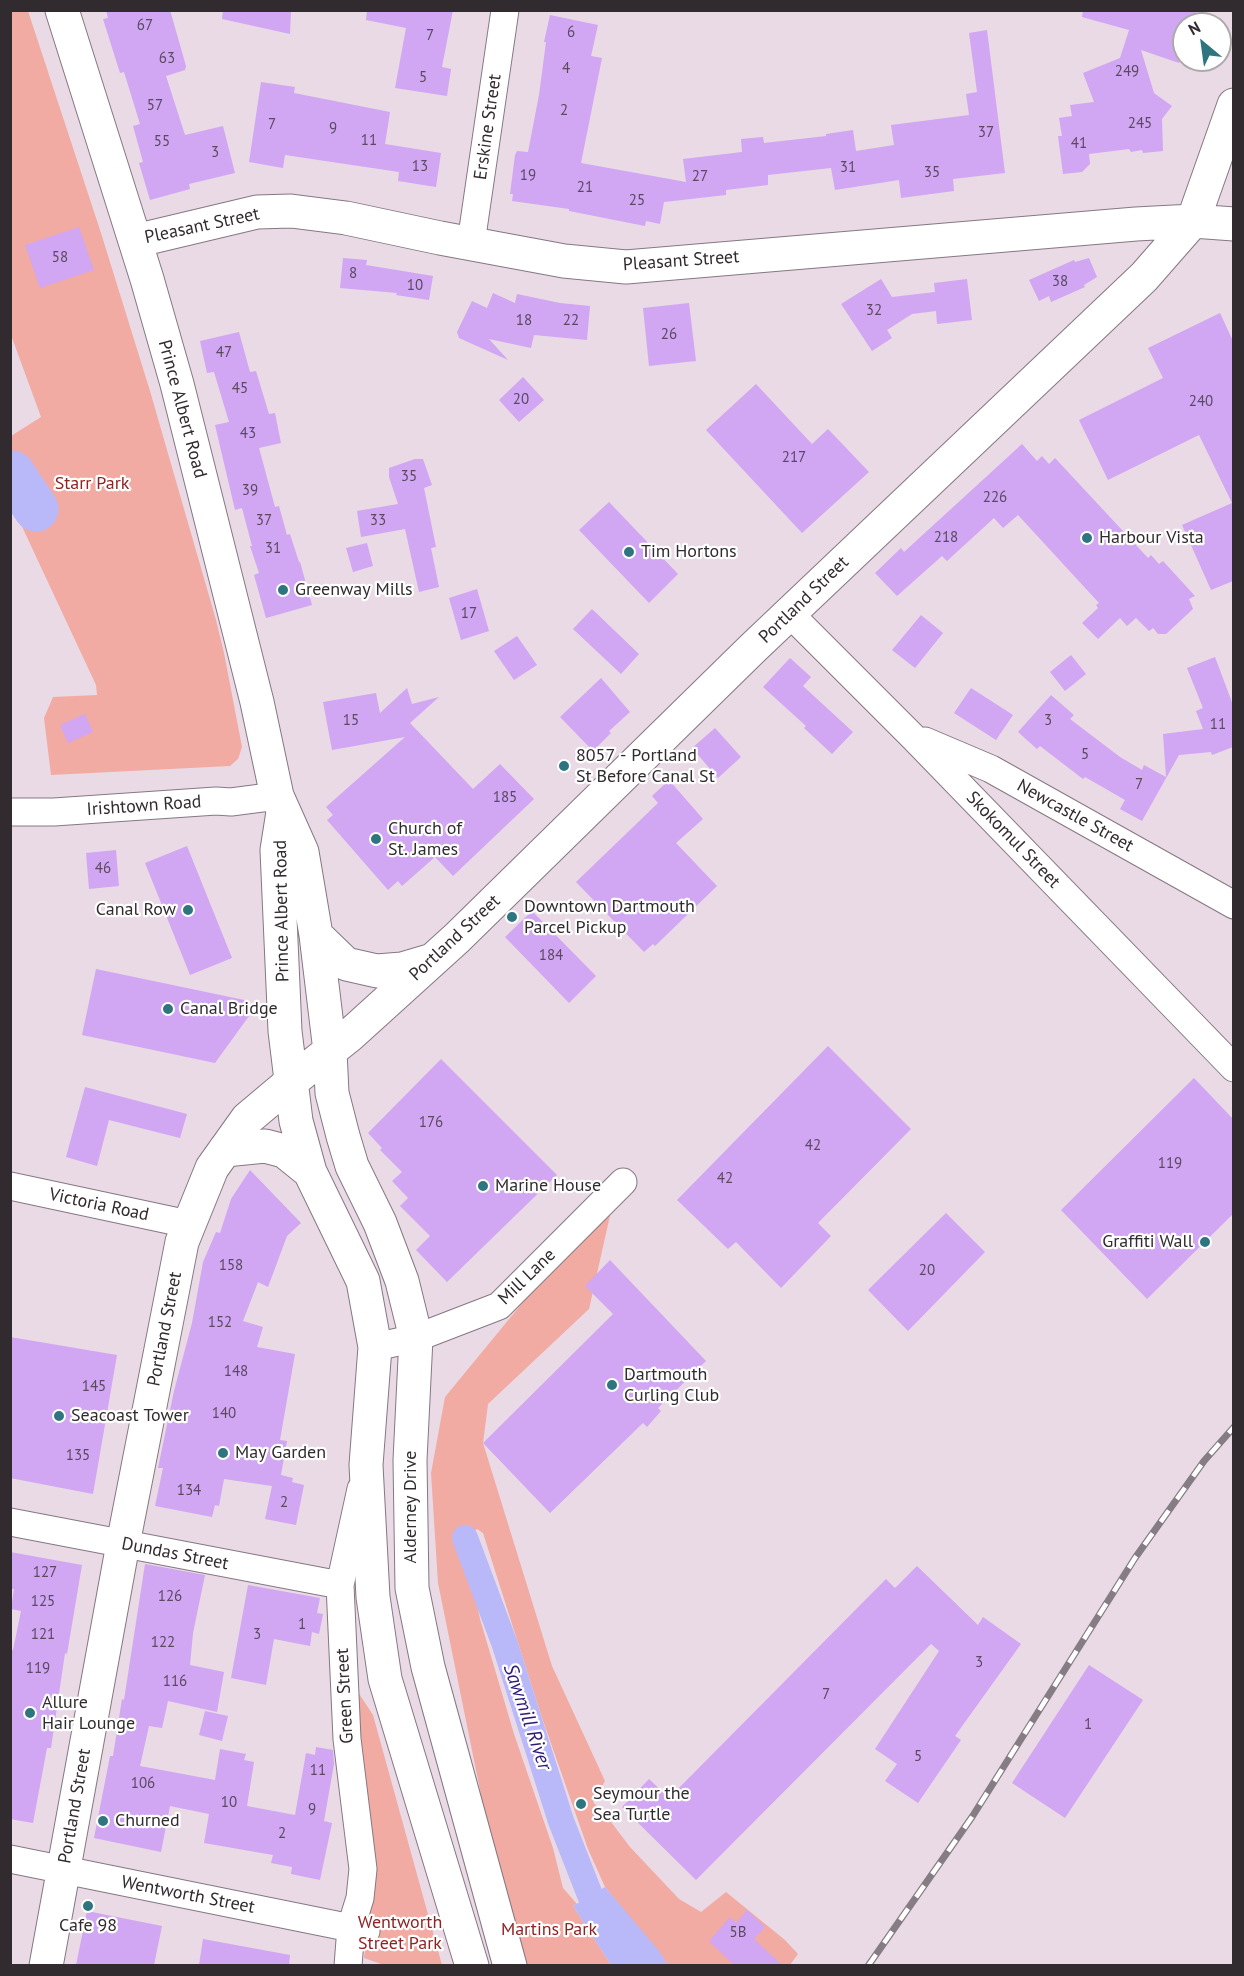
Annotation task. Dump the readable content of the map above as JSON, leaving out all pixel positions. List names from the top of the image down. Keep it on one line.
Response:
{"streets":{"main road":["Pleasant Street","Prince Albert Road","Portland Street","Alderney Drive"],"street":["Erskine Street","Irishtown Road","Newcastle Street","Skokomul Street","Victoria Road","Mill Lane","Dundas Street","Green Street","Wentworth Street"]},"crossings":[["Erskine Street","Pleasant Street"],["Pleasant Street","Prince Albert Road"],["Pleasant Street","Portland Street"],["Prince Albert Road","Portland Street"],["Prince Albert Road","Irishtown Road"],["Prince Albert Road","Alderney Drive"],["Portland Street","Skokomul Street"],["Portland Street","Victoria Road"],["Portland Street","Alderney Drive"],["Portland Street","Dundas Street"],["Portland Street","Wentworth Street"],["Newcastle Street","Skokomul Street"],["Mill Lane","Alderney Drive"],["Dundas Street","Green Street"],["Green Street","Wentworth Street"]],"water":["Sawmill River"],"parks":["Starr Park","Wentworth Street Park","Martins Park"],"places":["Harbour Vista","Tim Hortons","Greenway Mills","8057 - Portland St Before Canal St","Church of St. James","Canal Row","Downtown Dartmouth Parcel Pickup","Canal Bridge","Marine House","Graffiti Wall","Dartmouth Curling Club","Seacoast Tower","May Garden","Allure Hair Lounge","Seymour the Sea Turtle","Churned","Cafe 98"],"house_numbers":["67","6","7","63","4","249","5","57","2","245","7","9","37","11","55","41","3","13","31","35","19","27","21","25","58","8","38","10","32","18","22","26","47","45","20","240","43","217","35","39","226","37","33","218","31","17","15","3","11","5","7","185","46","184","176","42","119","42","158","20","152","148","145","140","135","134","2","127","126","125","1","121","3","122","3","119","116","7","1","5","11","106","10","9","2","5B"],"north":"top left"}
